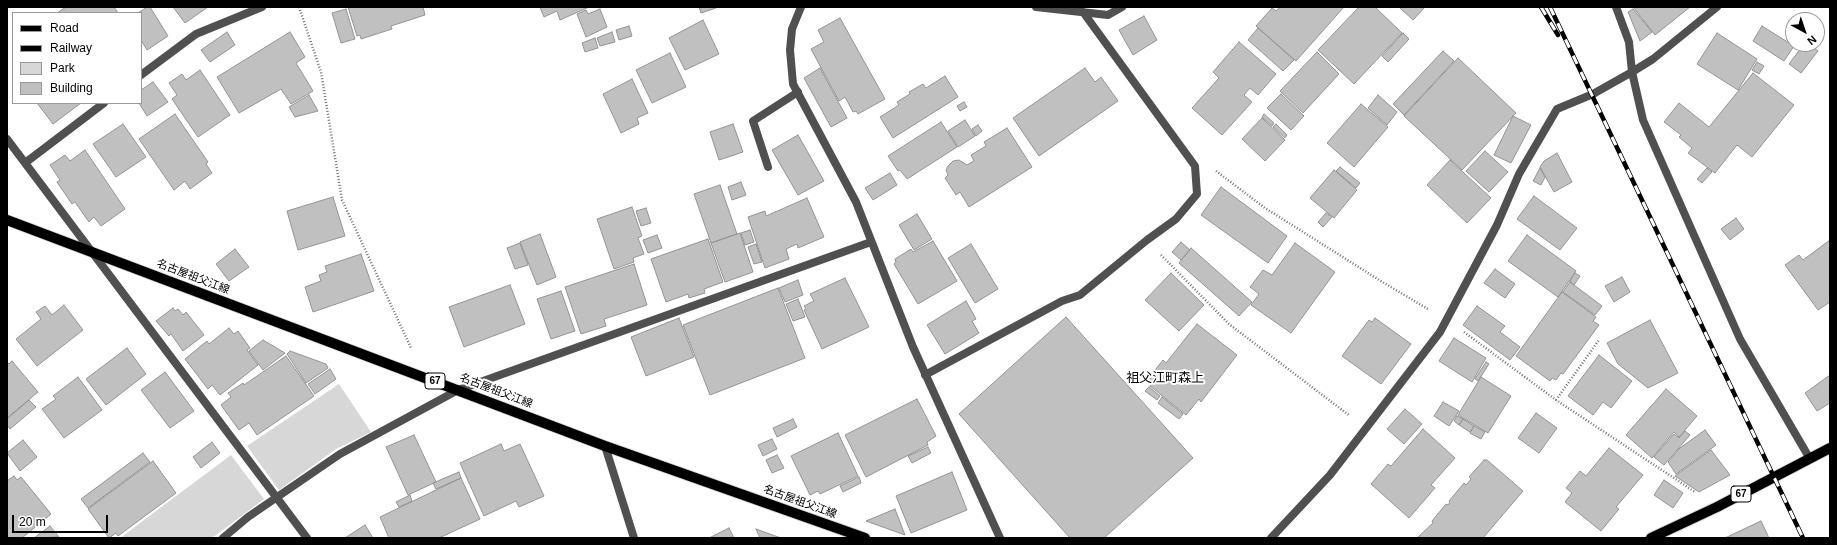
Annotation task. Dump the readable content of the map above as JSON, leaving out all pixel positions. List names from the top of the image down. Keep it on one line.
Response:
{"streets":{"main road":["名古屋祖父江線","67"]},"districts":["祖父江町森上"],"legend":["Road","Railway","Park","Building"],"scale_bar":"20 m","north":"bottom right"}
